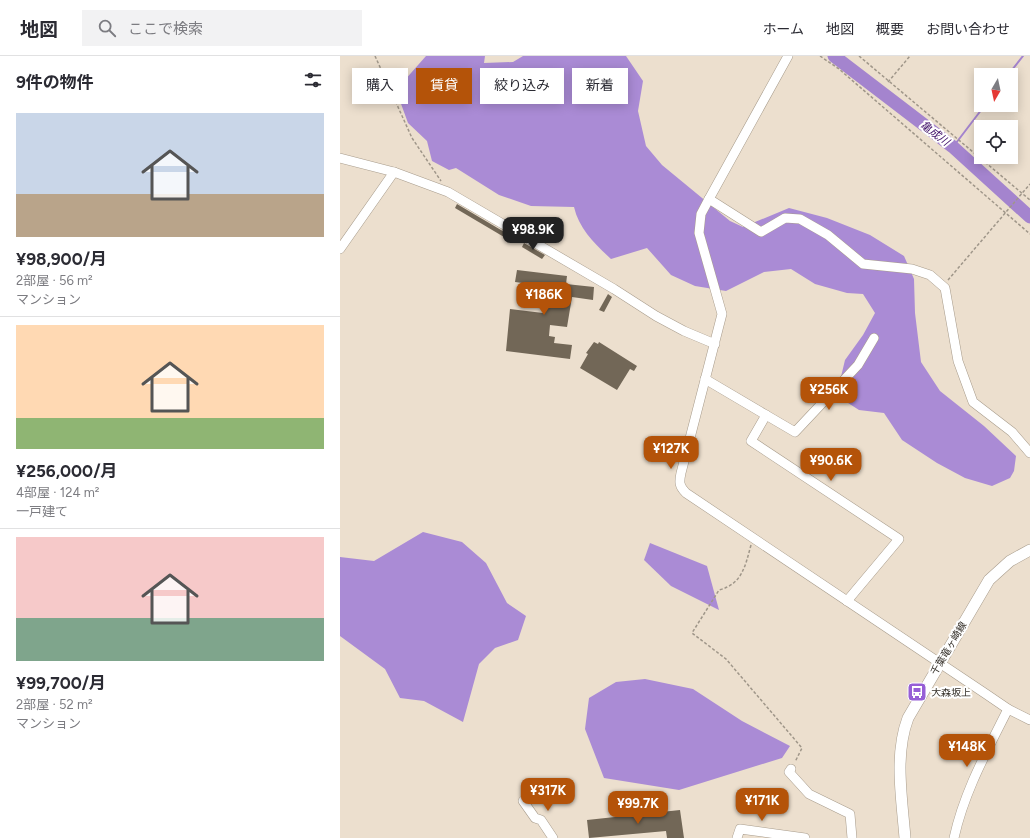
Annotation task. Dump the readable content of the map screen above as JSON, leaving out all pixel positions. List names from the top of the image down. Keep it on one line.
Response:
{"streets":{"main road":["千葉竜ヶ崎線"]},"water":["亀成川"],"places":{"bus stop":["大森坂上"]},"north":"bottom","page":{"header":"地図","search":"ここで検索","nav":["ホーム","地図","概要","お問い合わせ"],"heading":"9件の物件","chip":["購入","賃貸","絞り込み","新着"],"list":[{"name":"¥98,900/月","note":"2部屋 · 56 m² · マンション"},{"name":"¥256,000/月","note":"4部屋 · 124 m² · 一戸建て"},{"name":"¥99,700/月","note":"2部屋 · 52 m² · マンション"}],"price":["¥98.9K","¥186K","¥256K","¥127K","¥90.6K","¥148K","¥317K","¥171K","¥99.7K"]}}
